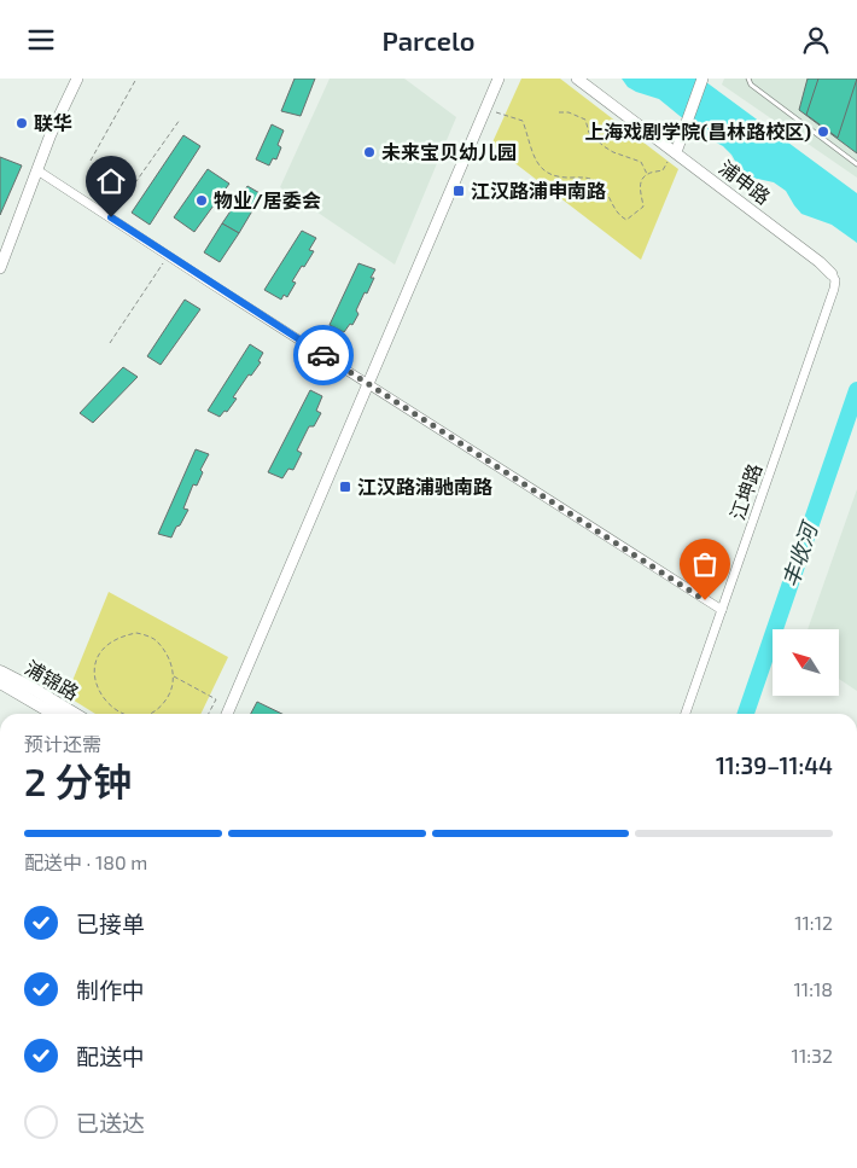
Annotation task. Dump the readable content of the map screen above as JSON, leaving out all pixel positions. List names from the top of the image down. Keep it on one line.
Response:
{"streets":{"main road":["浦锦路"],"street":["浦申路","江坤路"]},"crossings":[["浦申路","江坤路"]],"water":["丰收河"],"places":{"other":["联华","上海戏剧学院(昌林路校区)","未来宝贝幼儿园","物业/居委会"],"transit":["江汉路浦申南路","江汉路浦驰南路"]},"north":"top left","page":{"header":"Parcelo","heading":["2 分钟","预计还需","11:39–11:44"],"bar":"配送中 · 180 m","list":[["已接单","11:12"],["制作中","11:18"],["配送中","11:32"],"已送达"]}}
